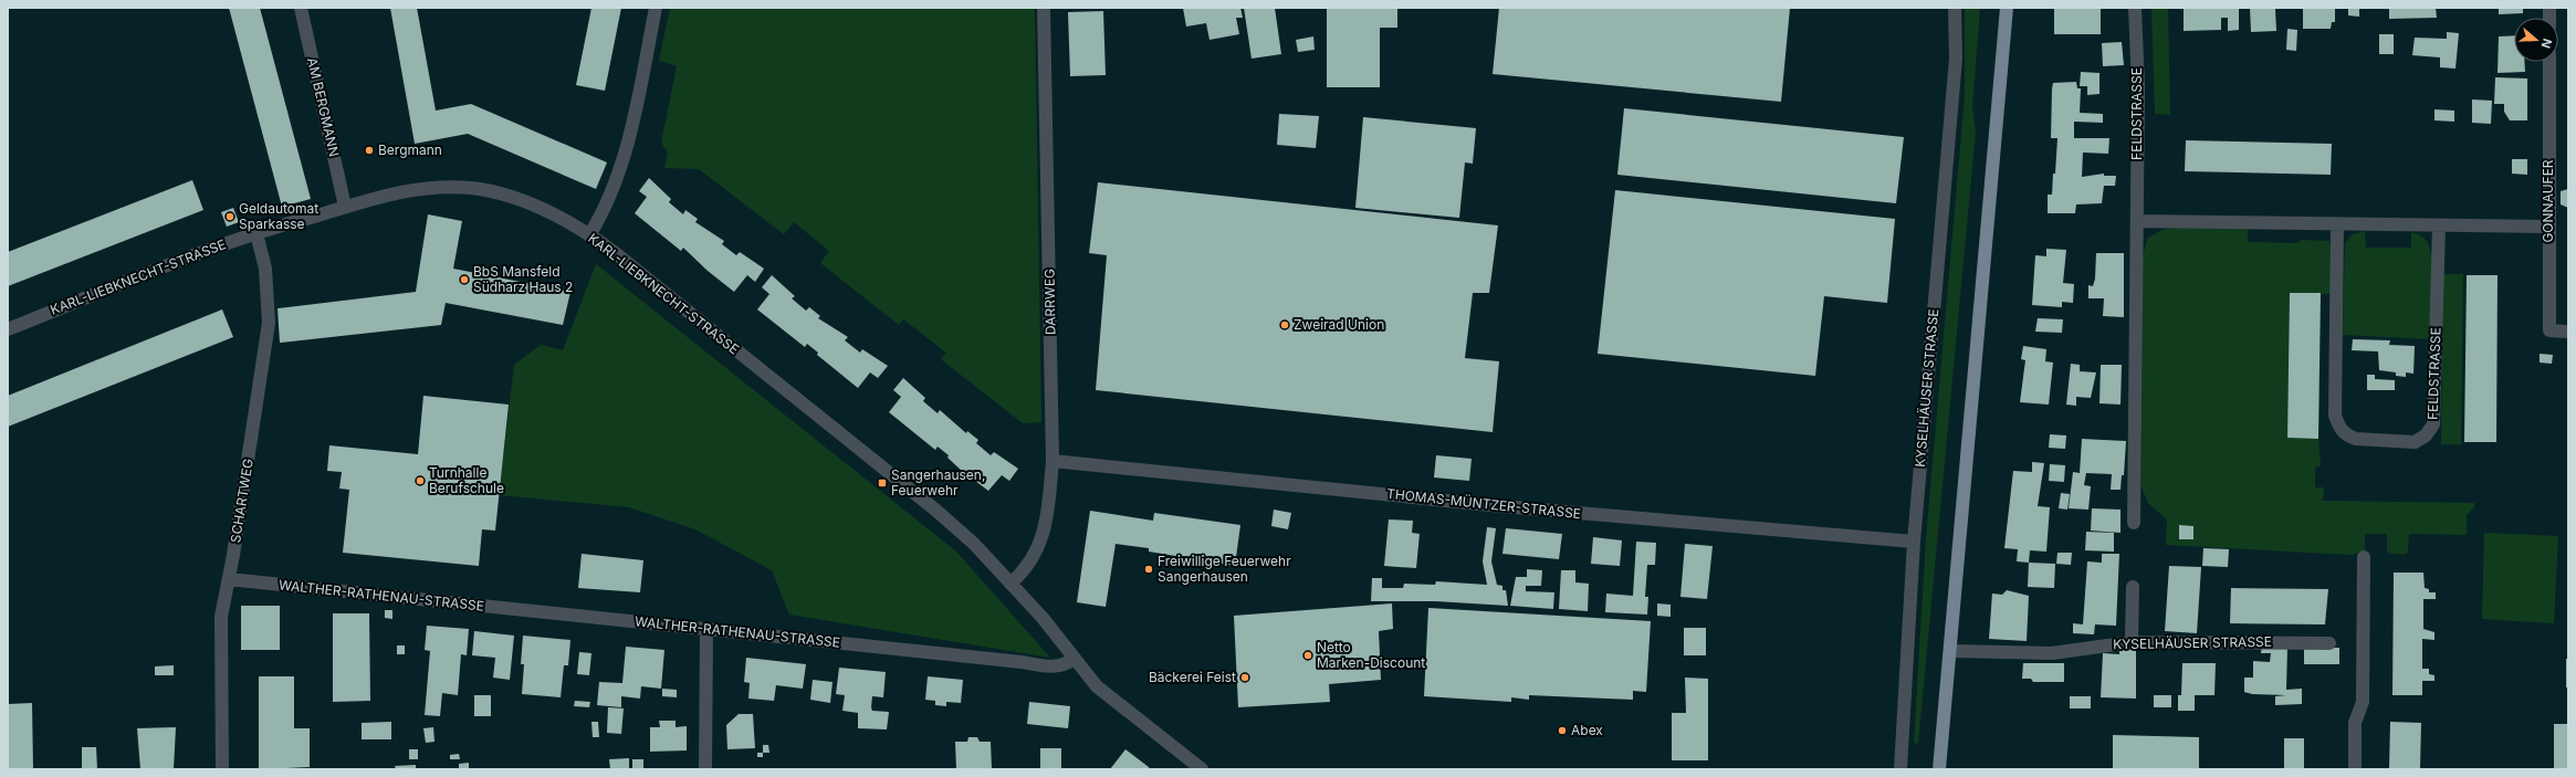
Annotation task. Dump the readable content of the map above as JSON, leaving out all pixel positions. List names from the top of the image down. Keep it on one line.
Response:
{"streets":{"street":["AM BERGMANN","FELDSTRASSE","GONNAUFER","KARL-LIEBKNECHT-STRASSE","DARRWEG","KYSELHÄUSER STRASSE","SCHARTWEG","THOMAS-MÜNTZER-STRASSE","WALTHER-RATHENAU-STRASSE"]},"crossings":[["AM BERGMANN","KARL-LIEBKNECHT-STRASSE"],["KARL-LIEBKNECHT-STRASSE","DARRWEG"],["KARL-LIEBKNECHT-STRASSE","SCHARTWEG"],["KARL-LIEBKNECHT-STRASSE","WALTHER-RATHENAU-STRASSE"],["DARRWEG","THOMAS-MÜNTZER-STRASSE"],["KYSELHÄUSER STRASSE","THOMAS-MÜNTZER-STRASSE"],["SCHARTWEG","WALTHER-RATHENAU-STRASSE"]],"places":{"other":["Bergmann","Geldautomat Sparkasse","BbS Mansfeld Südharz Haus 2","Zweirad Union","Turnhalle Berufschule","Freiwillige Feuerwehr Sangerhausen","Netto Marken-Discount","Bäckerei Feist","Abex"],"transit":["Sangerhausen, Feuerwehr"]},"north":"right"}
